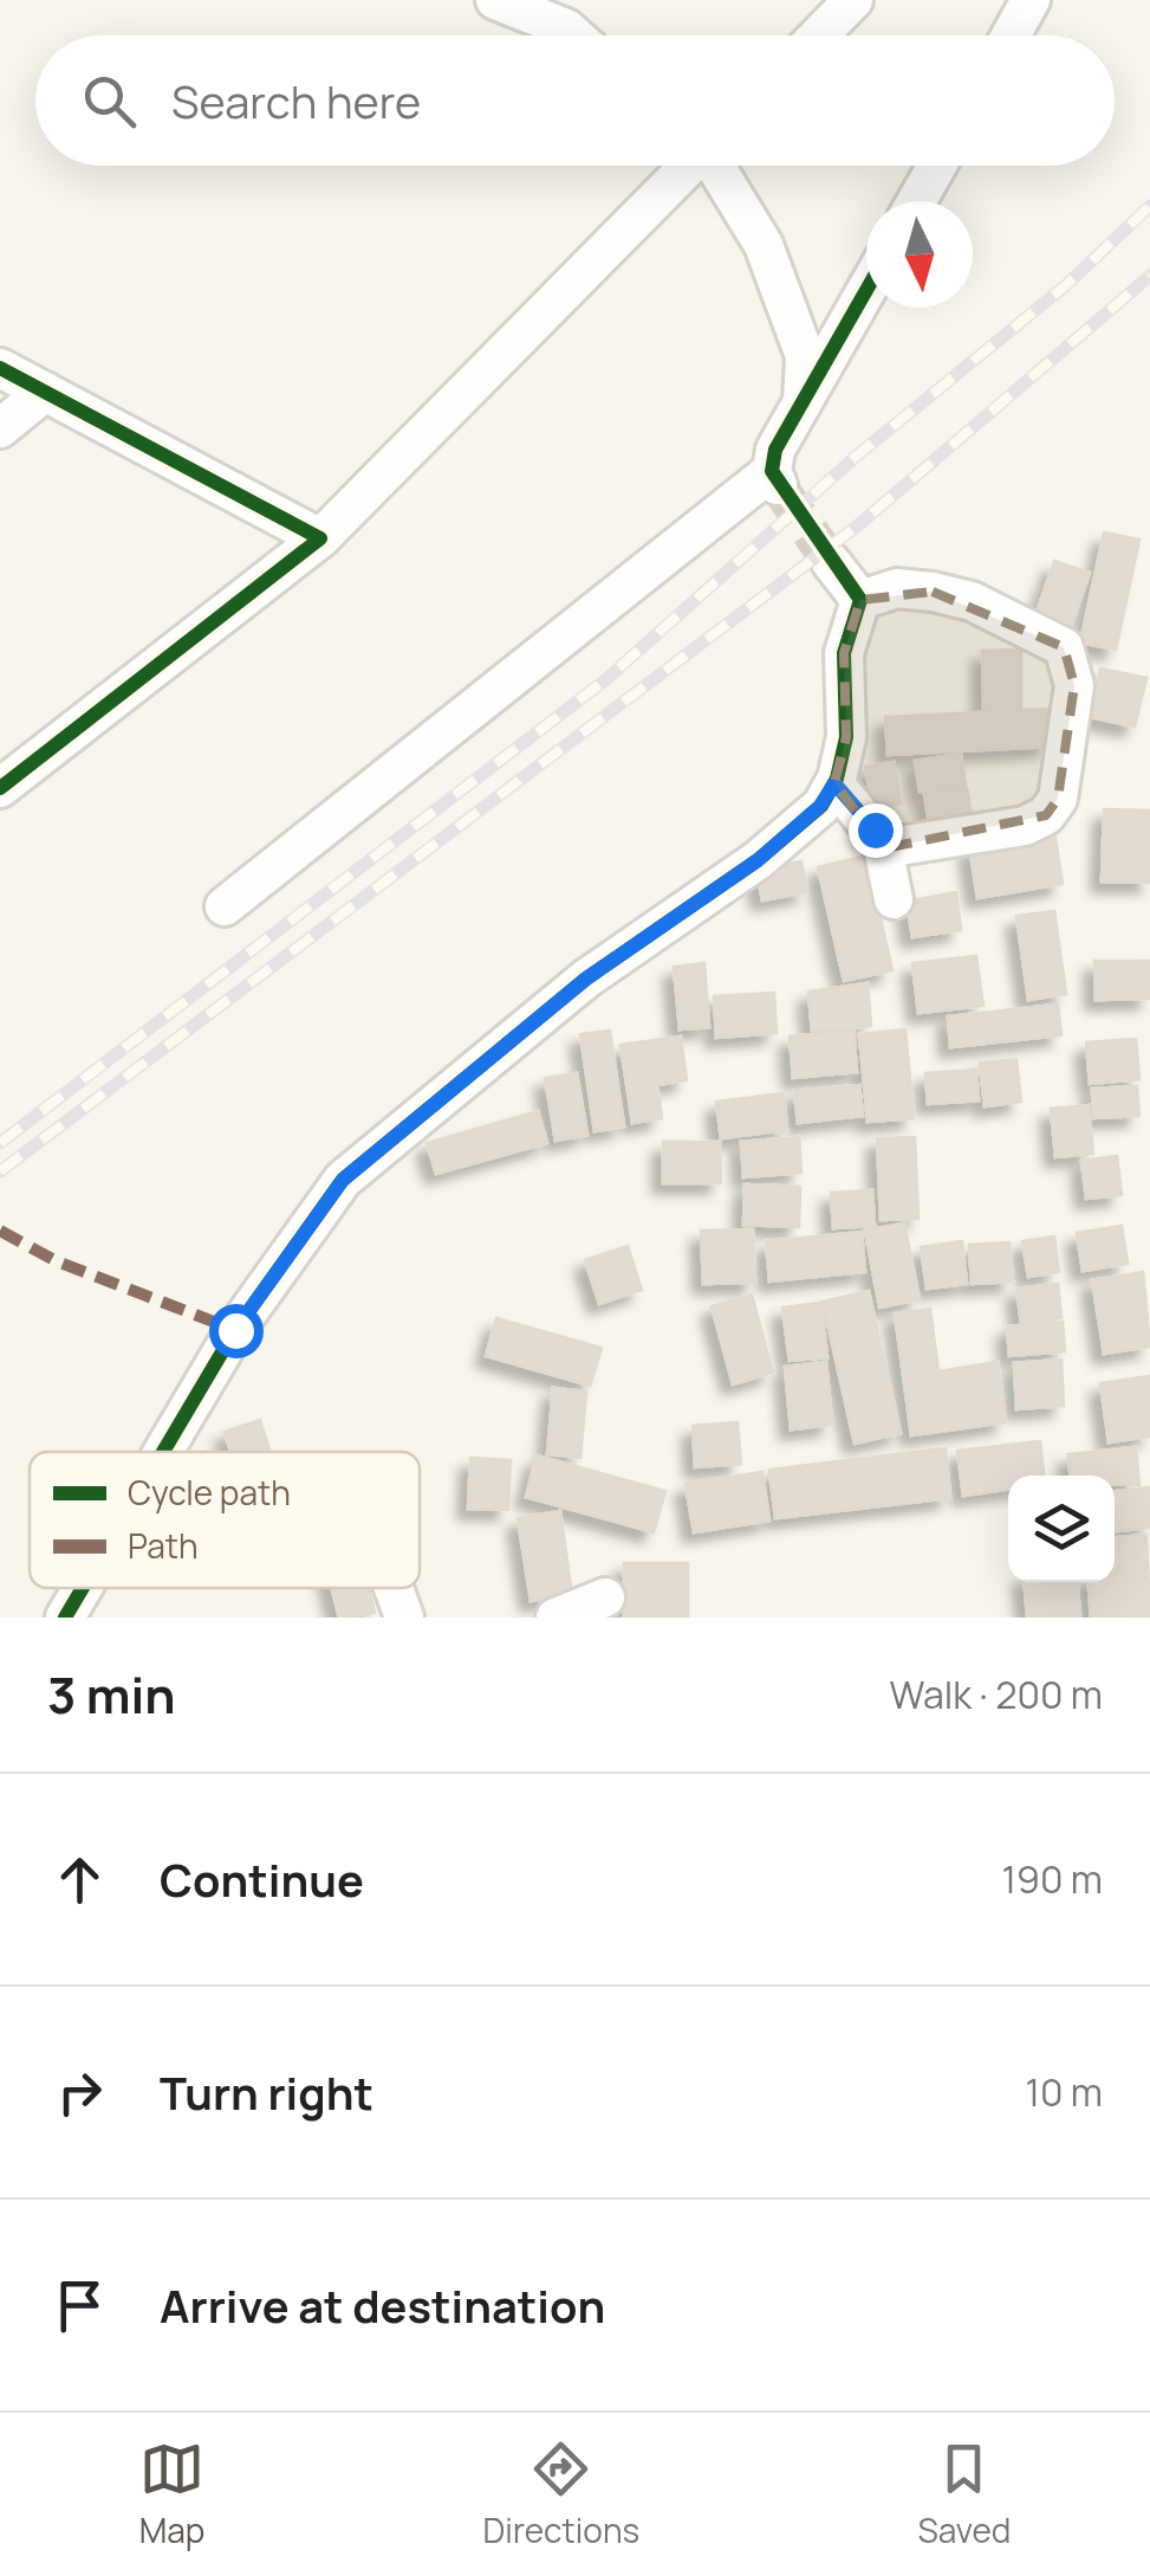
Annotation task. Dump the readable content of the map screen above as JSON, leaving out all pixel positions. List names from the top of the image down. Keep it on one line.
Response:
{"legend":["Cycle path","Path"],"north":"bottom","page":{"search":"Search here","heading":["3 min","Walk · 200 m"],"list":[["Continue","190 m"],["Turn right","10 m"],"Arrive at destination"],"nav":["Map","Directions","Saved"]}}
